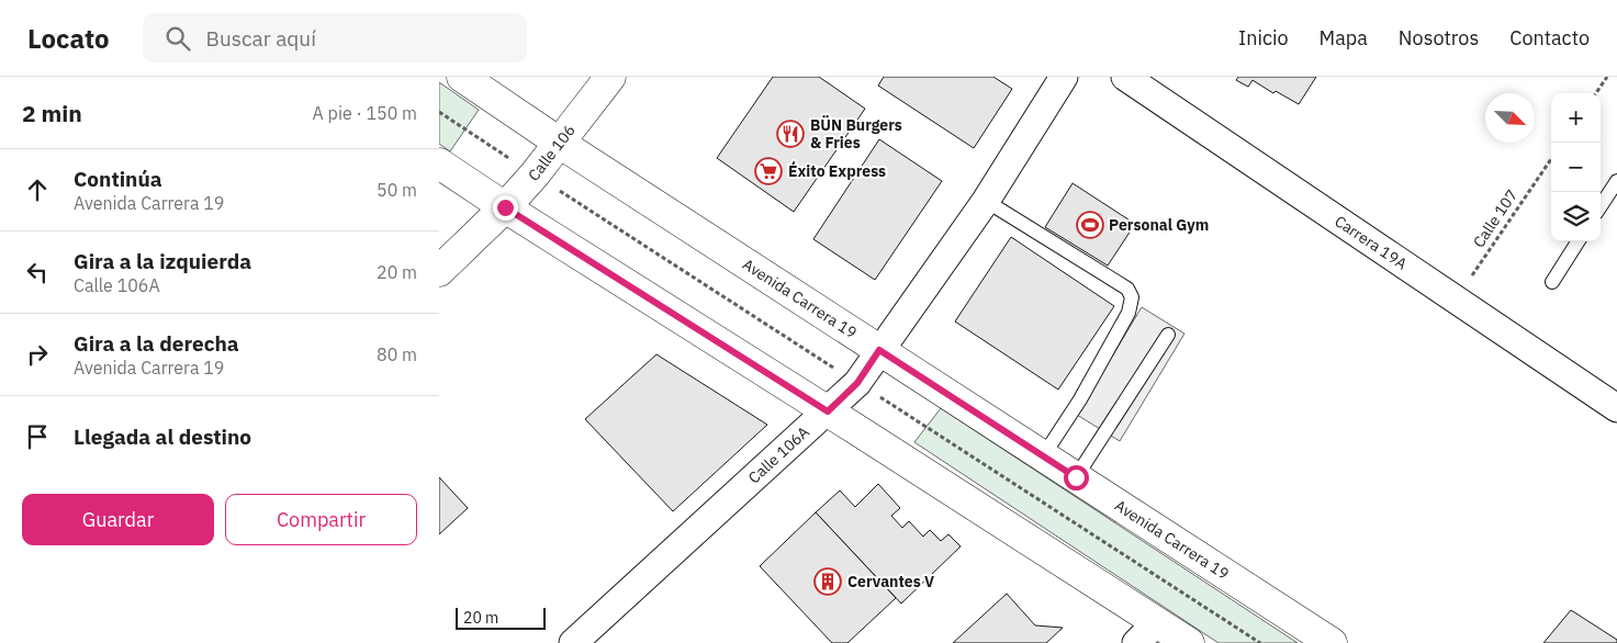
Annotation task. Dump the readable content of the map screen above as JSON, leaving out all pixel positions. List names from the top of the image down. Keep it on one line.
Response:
{"streets":{"main road":["Calle 106","Avenida Carrera 19"],"street":["Carrera 19A","Calle 106A"],"path":["Calle 107"]},"crossings":[["Calle 106","Avenida Carrera 19"],["Calle 107","Carrera 19A"],["Avenida Carrera 19","Calle 106A"]],"places":{"restaurant":["BÜN Burgers & Fries"],"supermarket":["Éxito Express"],"sports":["Personal Gym"],"building":["Cervantes V"]},"scale_bar":"20 m","north":"bottom right","page":{"header":"Locato","search":"Buscar aquí","nav":["Inicio","Mapa","Nosotros","Contacto"],"heading":["2 min","A pie · 150 m"],"map_buttons":["+","−"],"list":[["Continúa","Avenida Carrera 19","50 m"],["Gira a la izquierda","Calle 106A","20 m"],["Gira a la derecha","Avenida Carrera 19","80 m"],"Llegada al destino"],"buttons":["Guardar","Compartir"],"scale":"20 m"}}
